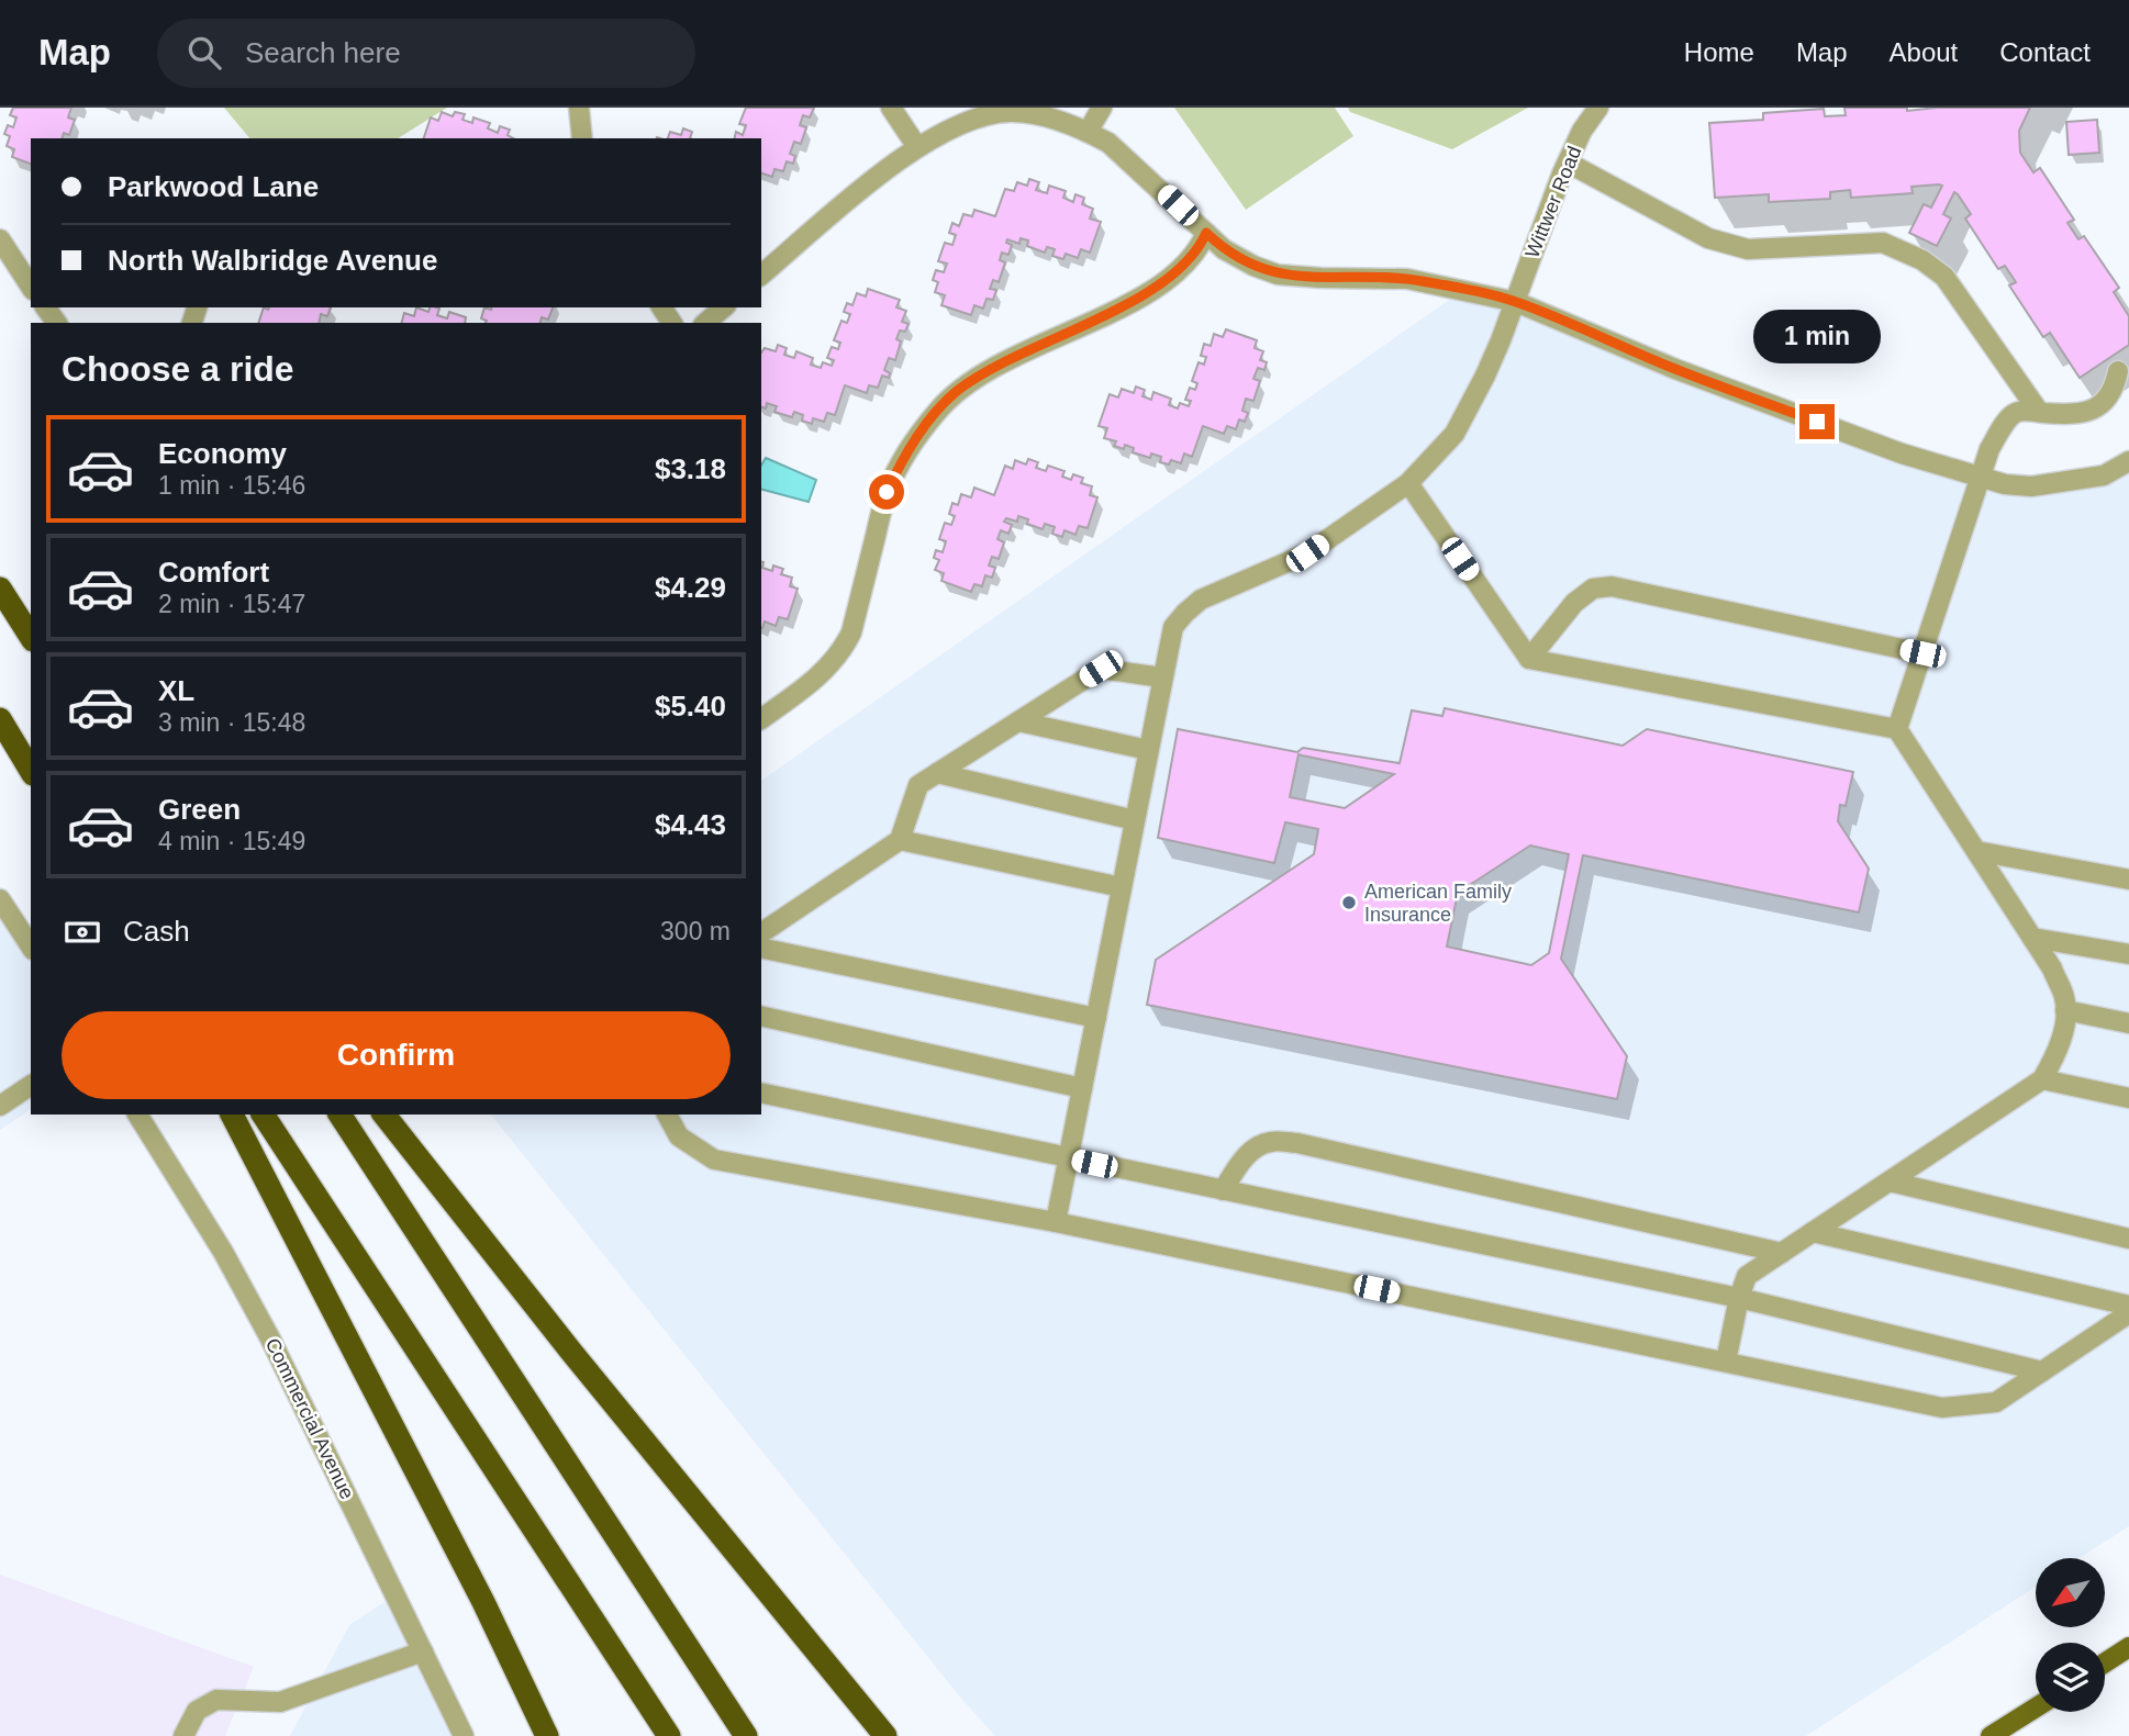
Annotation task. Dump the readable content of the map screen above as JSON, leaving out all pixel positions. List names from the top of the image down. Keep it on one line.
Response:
{"streets":{"street":["Wittwer Road","Commercial Avenue"]},"places":["American Family Insurance"],"north":"bottom left","page":{"header":"Map","search":"Search here","nav":["Home","Map","About","Contact"],"banner":["Parkwood Lane","North Walbridge Avenue"],"bubble":"1 min","heading":"Choose a ride","list":[{"name":"Economy","note":"1 min · 15:46","value":"$3.18"},{"name":"Comfort","note":"2 min · 15:47","value":"$4.29"},{"name":"XL","note":"3 min · 15:48","value":"$5.40"},{"name":"Green","note":"4 min · 15:49","value":"$4.43"}],"pay":["Cash","300 m"],"buttons":"Confirm"}}
